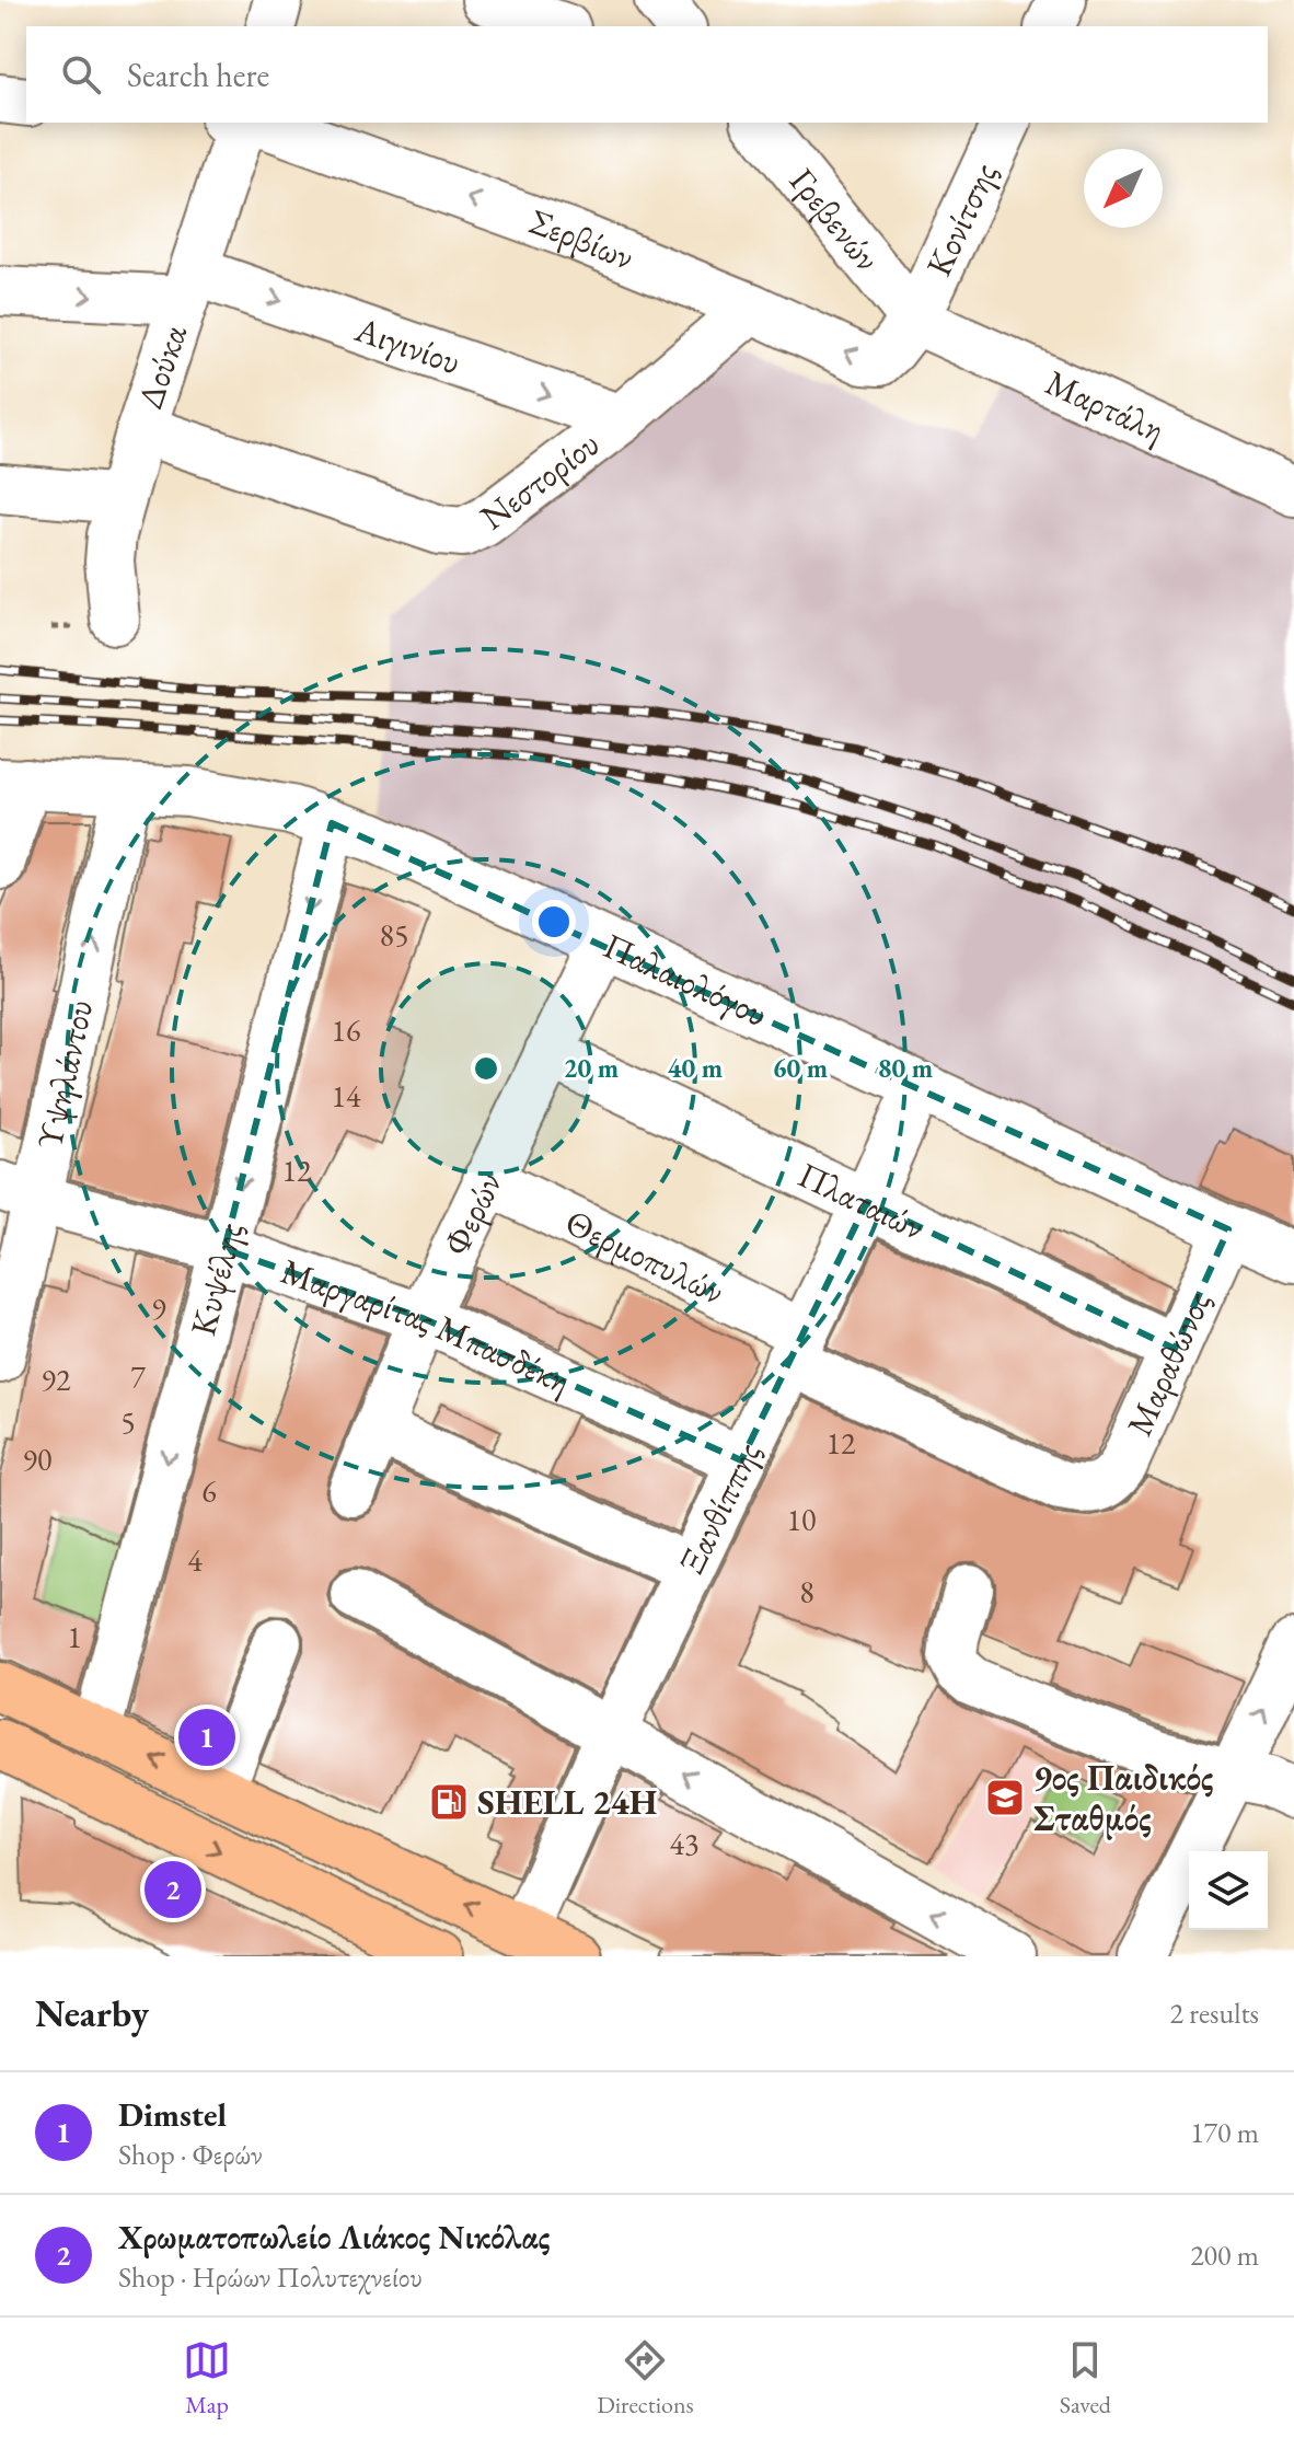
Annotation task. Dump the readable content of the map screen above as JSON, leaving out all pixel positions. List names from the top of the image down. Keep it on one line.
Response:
{"streets":{"street":["Γρεβενών","Κονίτσης","Σερβίων","Αιγινίου","Δούκα","Μαρτάλη","Νεστορίου","Παλαιολόγου","Υψηλάντου","Πλαταιών","Φερών","Θερμοπυλών","Κυψέλης","Μαργαρίτας Μπασδέκη","Μαραθώνος","Ξανθίππης"]},"crossings":[["Γρεβενών","Κονίτσης"],["Γρεβενών","Σερβίων"],["Γρεβενών","Μαρτάλη"],["Κονίτσης","Σερβίων"],["Κονίτσης","Μαρτάλη"],["Σερβίων","Μαρτάλη"],["Σερβίων","Νεστορίου"],["Αιγινίου","Δούκα"],["Αιγινίου","Νεστορίου"],["Δούκα","Νεστορίου"],["Παλαιολόγου","Υψηλάντου"],["Παλαιολόγου","Φερών"],["Παλαιολόγου","Κυψέλης"],["Παλαιολόγου","Μαραθώνος"],["Παλαιολόγου","Ξανθίππης"],["Υψηλάντου","Μαργαρίτας Μπασδέκη"],["Πλαταιών","Φερών"],["Πλαταιών","Μαραθώνος"],["Πλαταιών","Ξανθίππης"],["Φερών","Θερμοπυλών"],["Φερών","Μαργαρίτας Μπασδέκη"],["Θερμοπυλών","Μαραθώνος"],["Θερμοπυλών","Ξανθίππης"],["Κυψέλης","Μαργαρίτας Μπασδέκη"],["Μαργαρίτας Μπασδέκη","Ξανθίππης"]],"one_way":["Σερβίων","Υψηλάντου","Κυψέλης"],"places":{"school or university":["9ος Παιδικός Σταθμός"],"fuel station":["SHELL 24H"]},"house_numbers":["85","16","14","12","9","7","92","5","12","90","6","10","4","8","1","43"],"north":"bottom left","page":{"search":"Search here","pins":["1","2"],"heading":["Nearby","2 results"],"list":[{"mark":"1","name":"Dimstel","note":"Shop · Φερών","value":"170 m"},{"mark":"2","name":"Χρωματοπωλείο Λιάκος Νικόλας","note":"Shop · Ηρώων Πολυτεχνείου","value":"200 m"}],"nav":["Map","Directions","Saved"]},"rings":["20 m","40 m","60 m","80 m"]}
